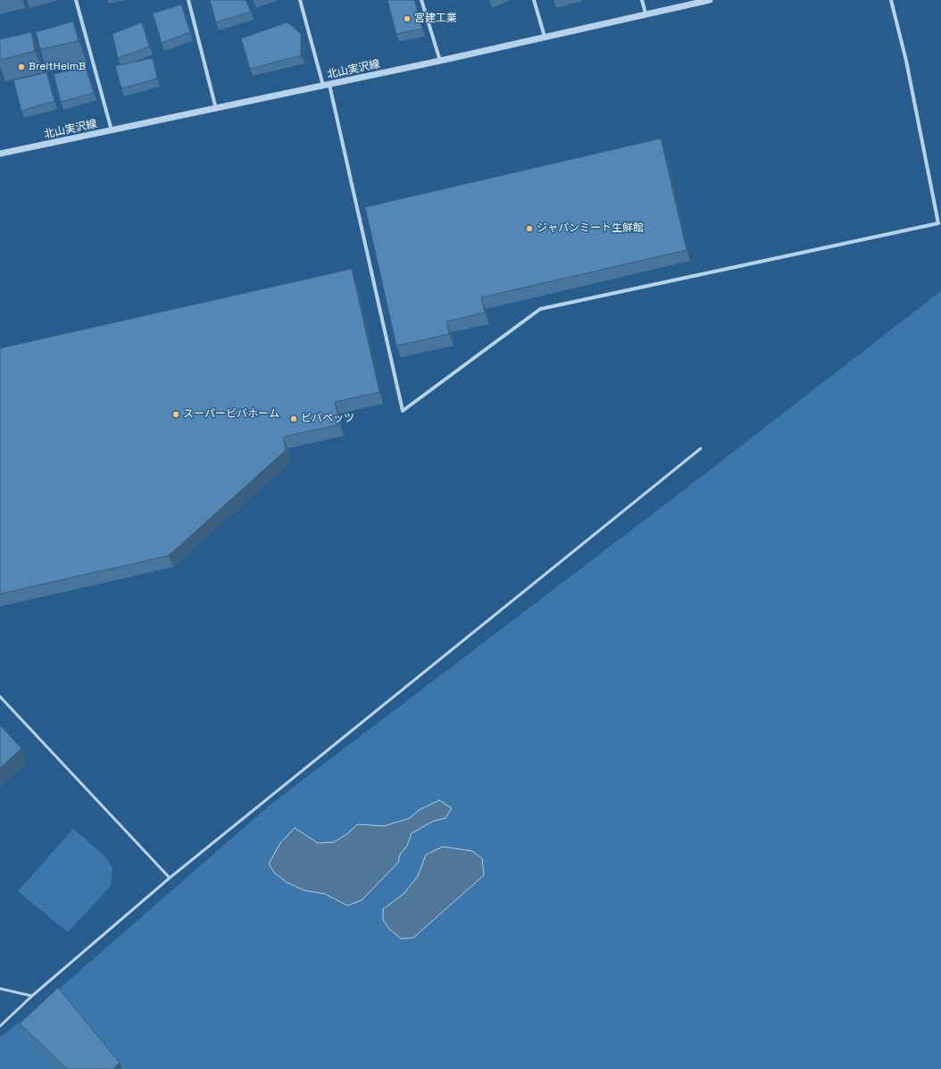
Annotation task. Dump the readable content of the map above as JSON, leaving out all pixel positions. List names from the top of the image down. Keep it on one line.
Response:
{"streets":{"street":["北山実沢線"]},"places":["宮建工業","BreitHeimB","ジャパンミート生鮮館","スーパービバホーム","ビバペッツ"]}
